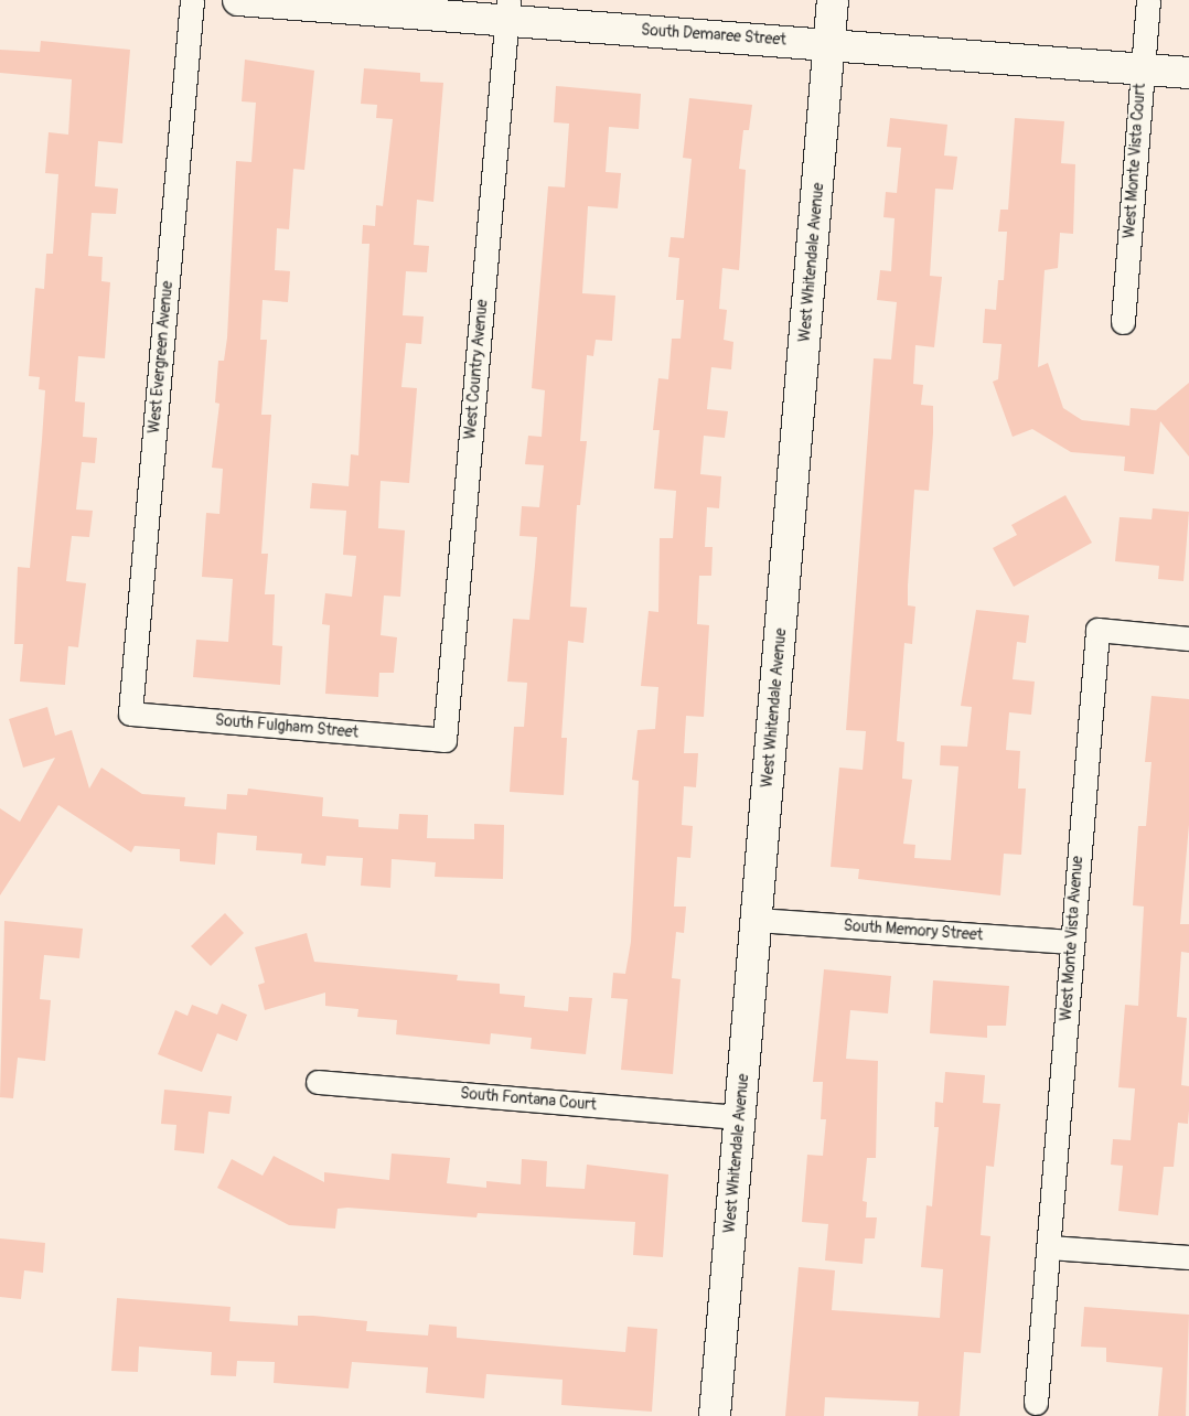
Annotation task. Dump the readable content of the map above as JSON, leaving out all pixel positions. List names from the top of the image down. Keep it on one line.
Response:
{"streets":{"street":["South Demaree Street","West Monte Vista Court","West Whitendale Avenue","West Evergreen Avenue","West Country Avenue","South Fulgham Street","South Memory Street","West Monte Vista Avenue","South Fontana Court"]},"crossings":[["South Demaree Street","West Monte Vista Court"],["South Demaree Street","West Whitendale Avenue"],["South Demaree Street","West Country Avenue"],["West Whitendale Avenue","South Memory Street"],["West Whitendale Avenue","South Fontana Court"],["West Evergreen Avenue","South Fulgham Street"],["West Country Avenue","South Fulgham Street"],["South Memory Street","West Monte Vista Avenue"]]}
